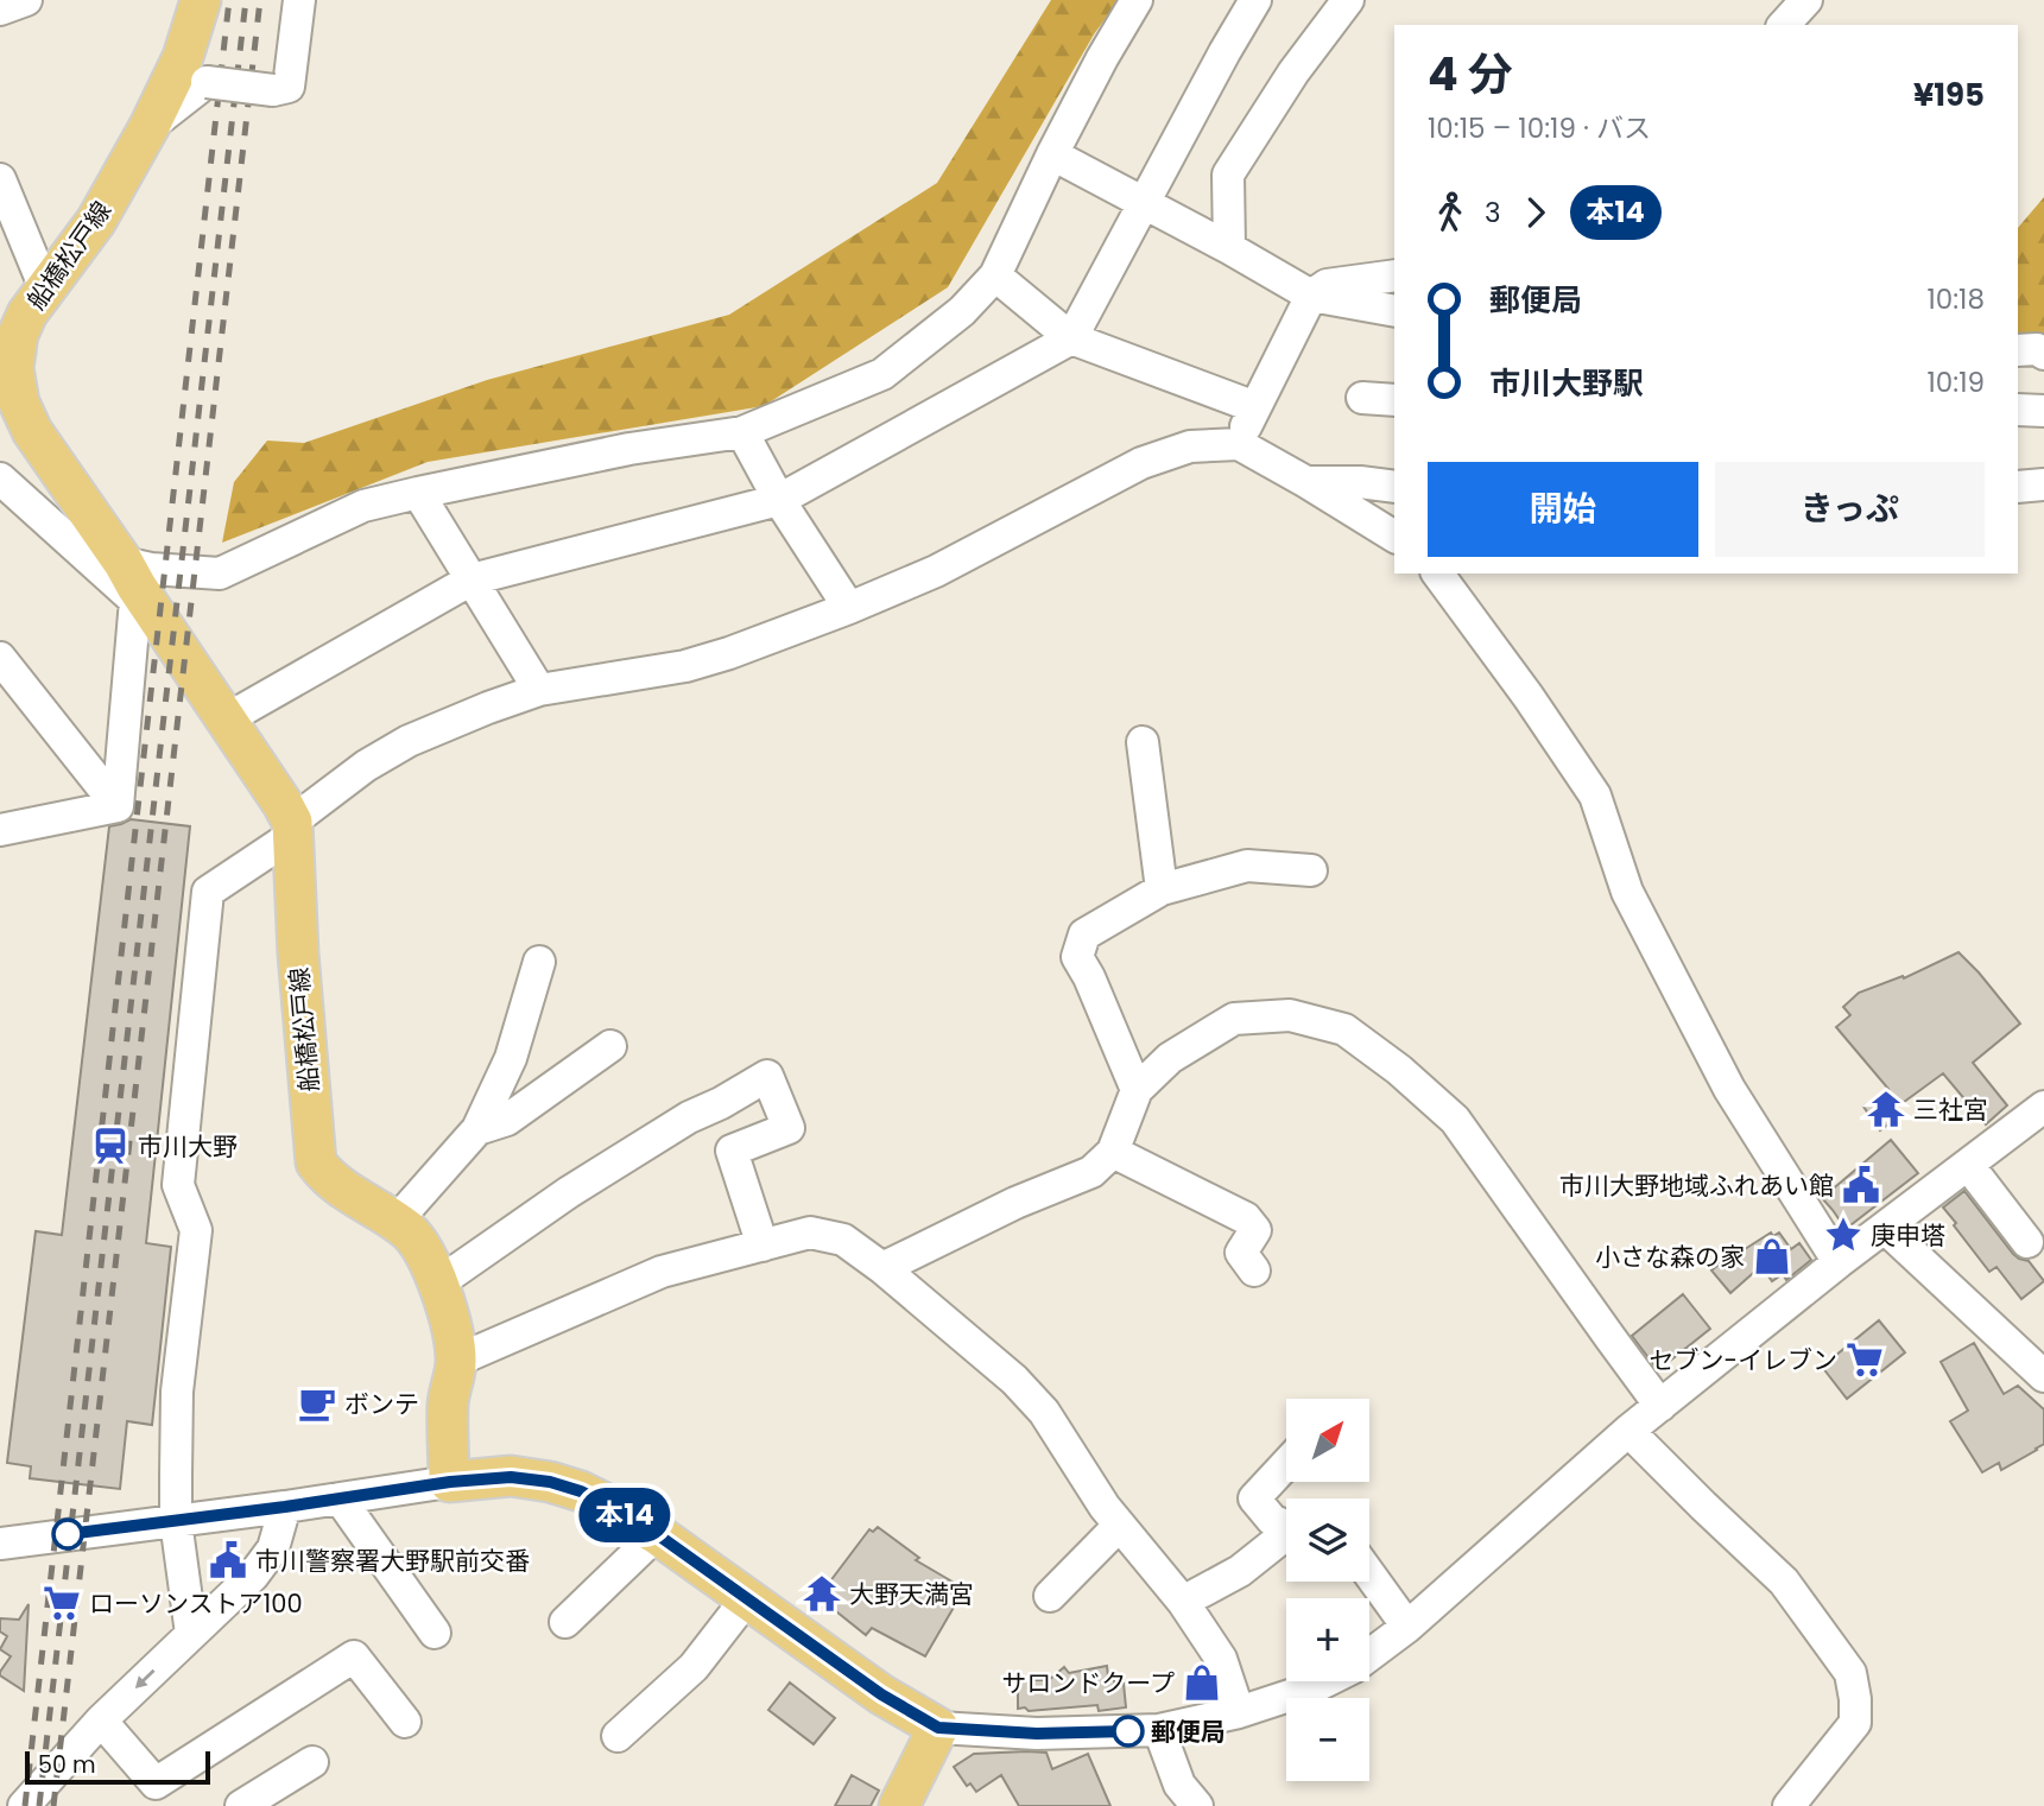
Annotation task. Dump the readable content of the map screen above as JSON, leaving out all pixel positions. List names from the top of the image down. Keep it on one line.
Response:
{"streets":{"main road":["船橋松戸線"]},"places":{"temple":["三社宮","大野天満宮"],"station":["市川大野"],"public building":["市川大野地域ふれあい館","市川警察署大野駅前交番"],"place":["庚申塔"],"shop":["小さな森の家","サロンドクープ"],"supermarket":["セブン-イレブン","ローソンストア100"],"cafe":["ボンテ"],"other":["郵便局"]},"lines":["bus line 本14"],"scale_bar":"50 m","north":"top right","page":{"on_map":"本14","heading":["4 分","10:15 – 10:19 · バス","¥195"],"legs":["3","本14"],"list":[{"name":"郵便局","value":"10:18"},{"name":"市川大野駅","value":"10:19"}],"buttons":["開始","きっぷ"],"map_buttons":["+","−"],"scale":"50 m"}}
